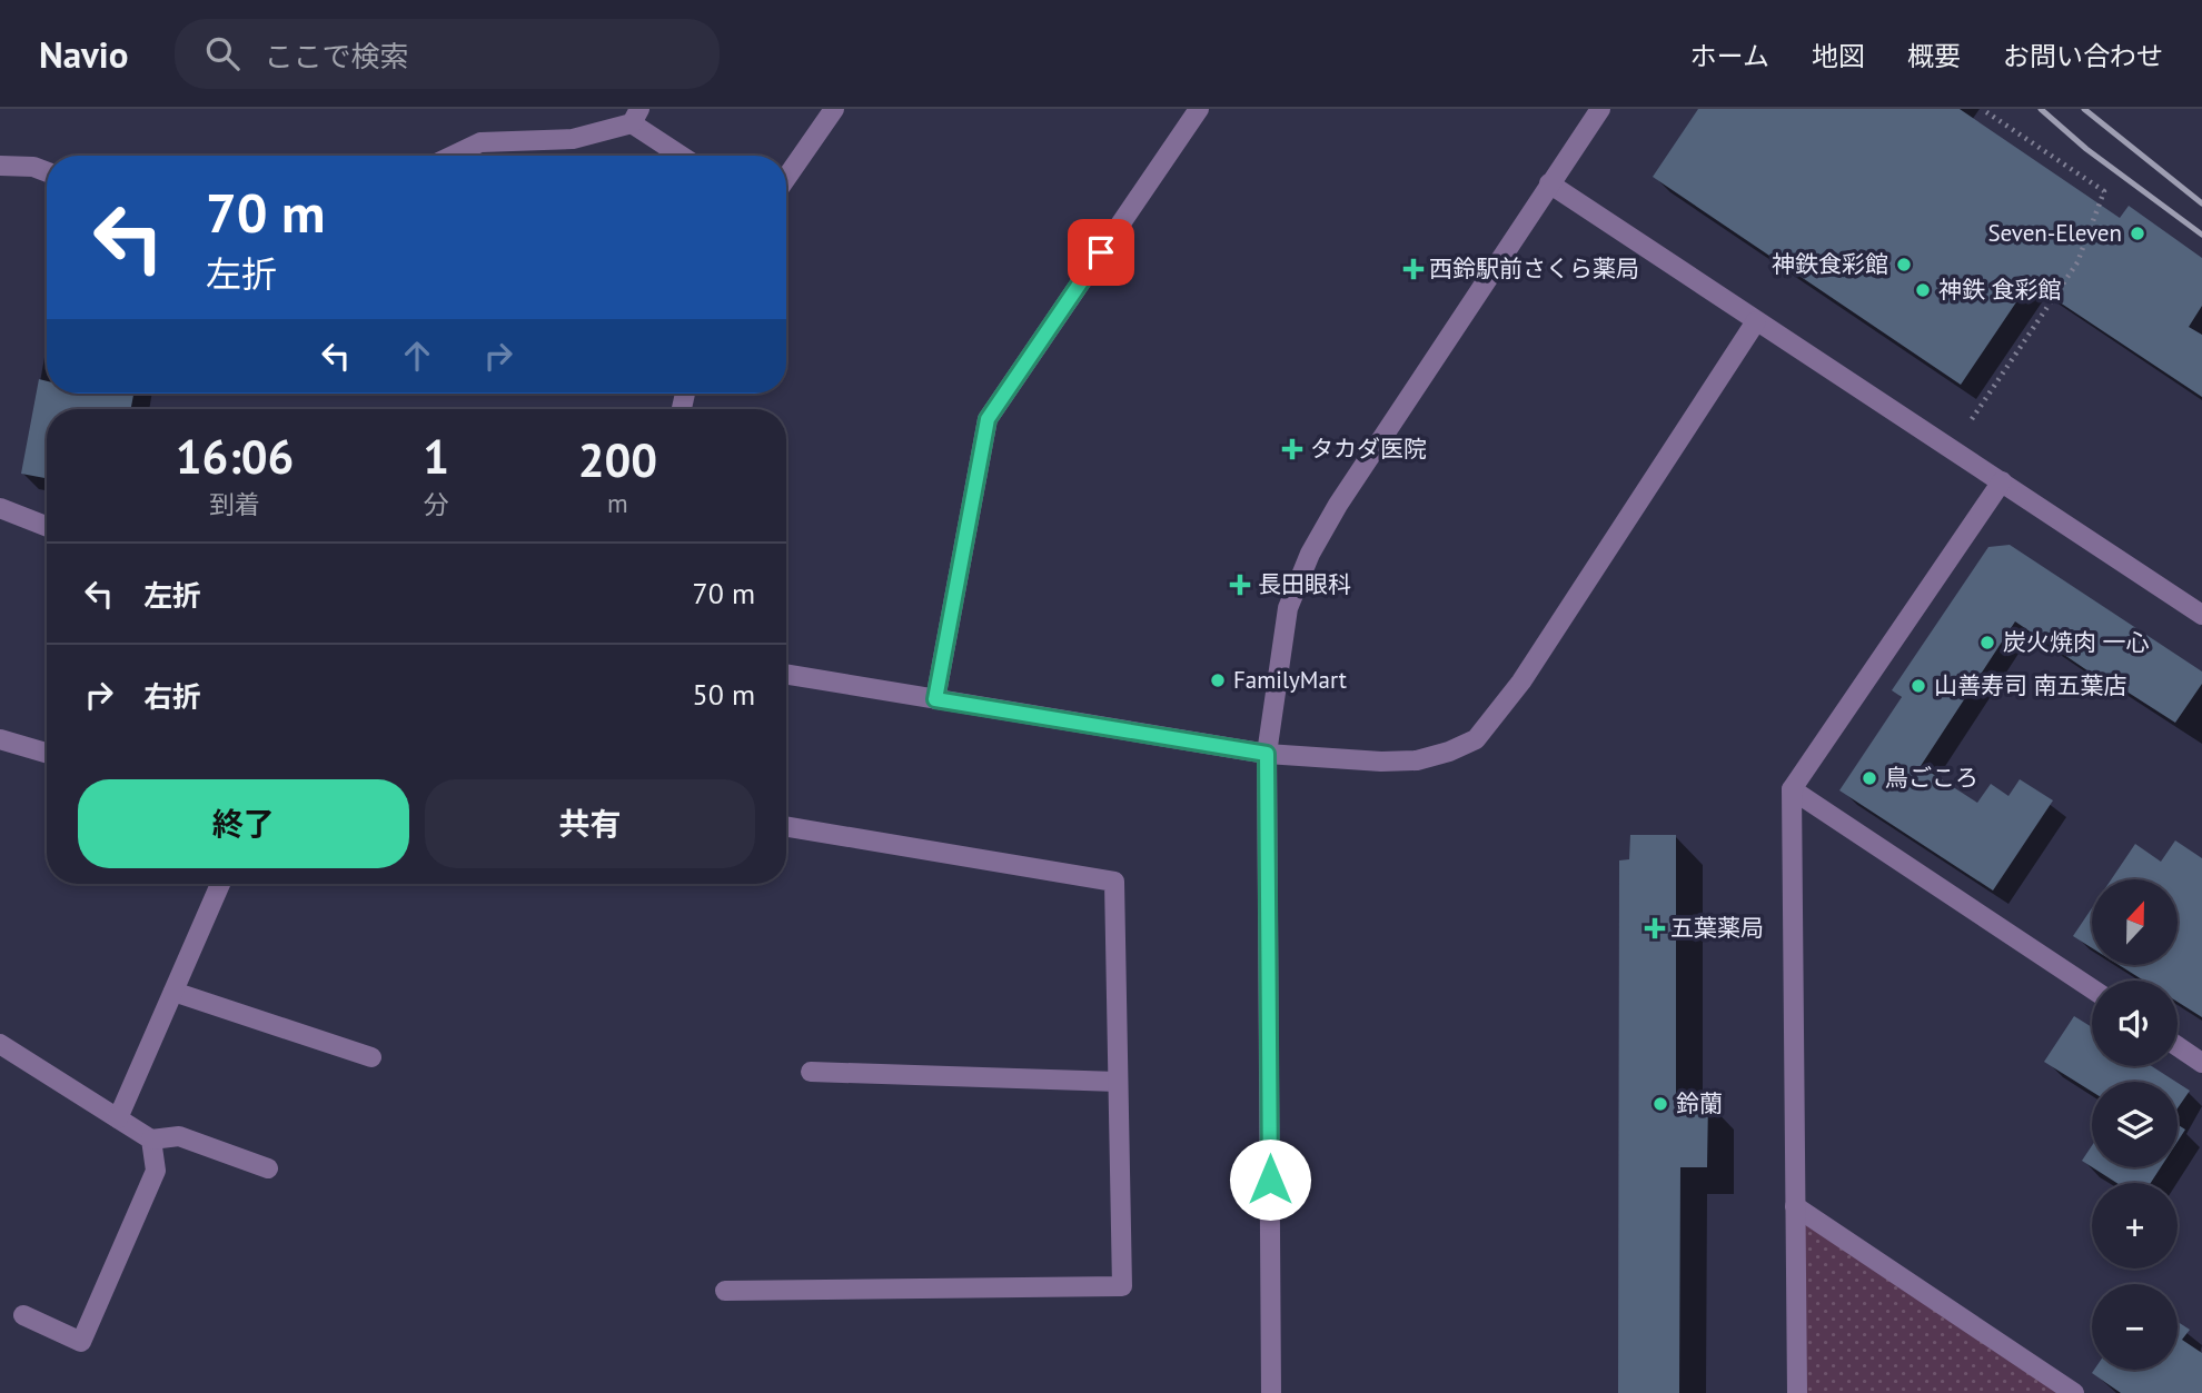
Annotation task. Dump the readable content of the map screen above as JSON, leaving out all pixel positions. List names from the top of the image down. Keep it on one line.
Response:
{"places":{"other":["Seven-Eleven","神鉄食彩館","神鉄 食彩館","炭火焼肉 一心","FamilyMart","山善寿司 南五葉店","鳥ごころ","鈴蘭"],"health":["西鈴駅前さくら薬局","タカダ医院","長田眼科","五葉薬局"]},"north":"top","page":{"header":"Navio","search":"ここで検索","nav":["ホーム","地図","概要","お問い合わせ"],"turn":["70 m","左折"],"eta":["16:06","到着","1","分","200","m"],"list":[{"name":"左折","value":"70 m"},{"name":"右折","value":"50 m"}],"buttons":["終了","共有"],"map_buttons":["+","−"]}}
